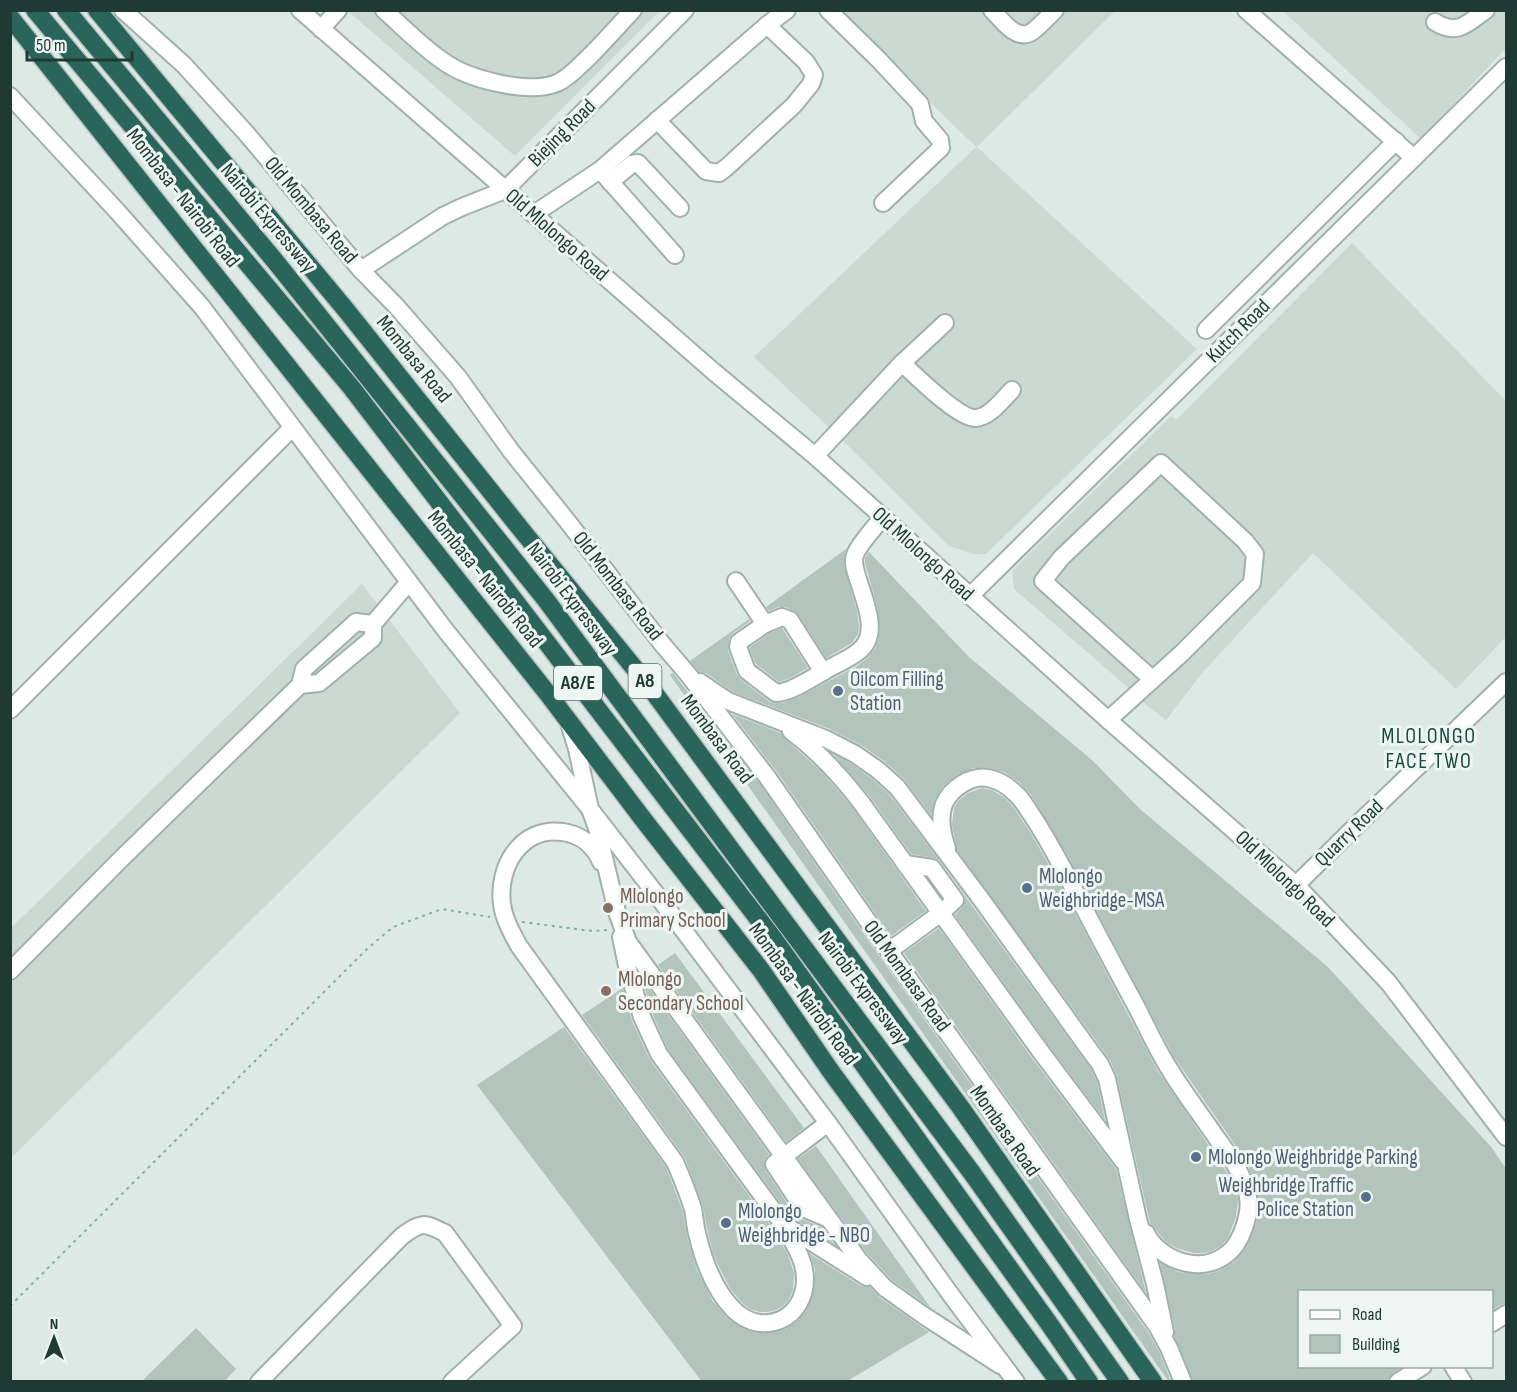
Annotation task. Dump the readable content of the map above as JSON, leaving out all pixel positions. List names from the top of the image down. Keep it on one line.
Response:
{"streets":{"highway":["Mombasa - Nairobi Road","Nairobi Expressway","Mombasa Road","A8","A8/E"],"street":["Biejing Road","Old Mombasa Road","Old Mlolongo Road","Kutch Road","Quarry Road"]},"crossings":[["Biejing Road","Old Mombasa Road"],["Biejing Road","Old Mlolongo Road"],["Old Mlolongo Road","Kutch Road"],["Old Mlolongo Road","Quarry Road"]],"districts":["MLOLONGO FACE TWO"],"places":["Oilcom Filling Station","Mlolongo Weighbridge-MSA","Mlolongo Primary School","Mlolongo Secondary School","Mlolongo Weighbridge Parking","Weighbridge Traffic Police Station","Mlolongo Weighbridge - NBO"],"legend":["Road","Building"],"scale_bar":"50 m","north":"top"}
